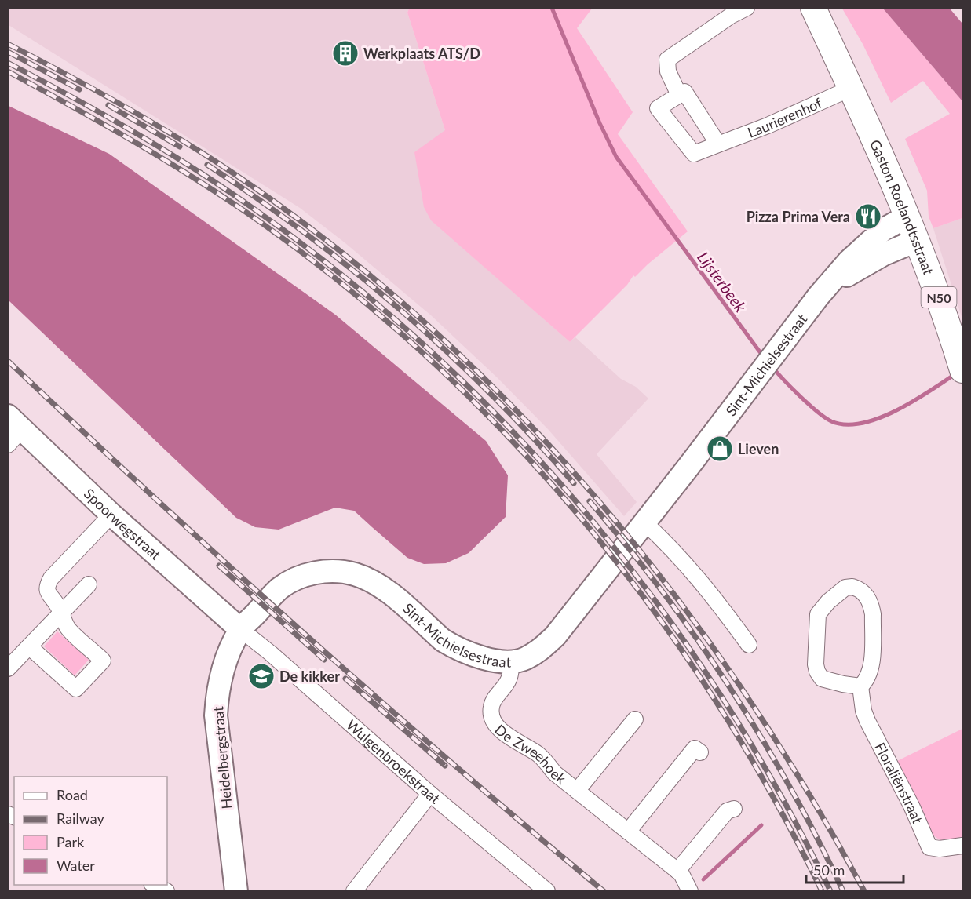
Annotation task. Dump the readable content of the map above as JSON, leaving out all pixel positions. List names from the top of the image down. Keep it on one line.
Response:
{"streets":{"main road":["Gaston Roelandtsstraat","N50","Sint-Michielsestraat","Spoorwegstraat","Heidelbergstraat"],"street":["Laurierenhof","De Zweehoek","Wulgenbroekstraat","Floraliënstraat"]},"crossings":[["Laurierenhof","Gaston Roelandtsstraat"],["Laurierenhof","N50"],["Gaston Roelandtsstraat","N50"],["Gaston Roelandtsstraat","Sint-Michielsestraat"],["Sint-Michielsestraat","Spoorwegstraat"],["Sint-Michielsestraat","De Zweehoek"],["Sint-Michielsestraat","Heidelbergstraat"],["Sint-Michielsestraat","Wulgenbroekstraat"],["Spoorwegstraat","Heidelbergstraat"],["Spoorwegstraat","Wulgenbroekstraat"],["Heidelbergstraat","Wulgenbroekstraat"]],"water":["Lijsterbeek"],"places":{"building":["Werkplaats ATS/D"],"restaurant":["Pizza Prima Vera"],"shop":["Lieven"],"school or university":["De kikker"]},"legend":["Road","Railway","Park","Water"],"scale_bar":"50 m"}
